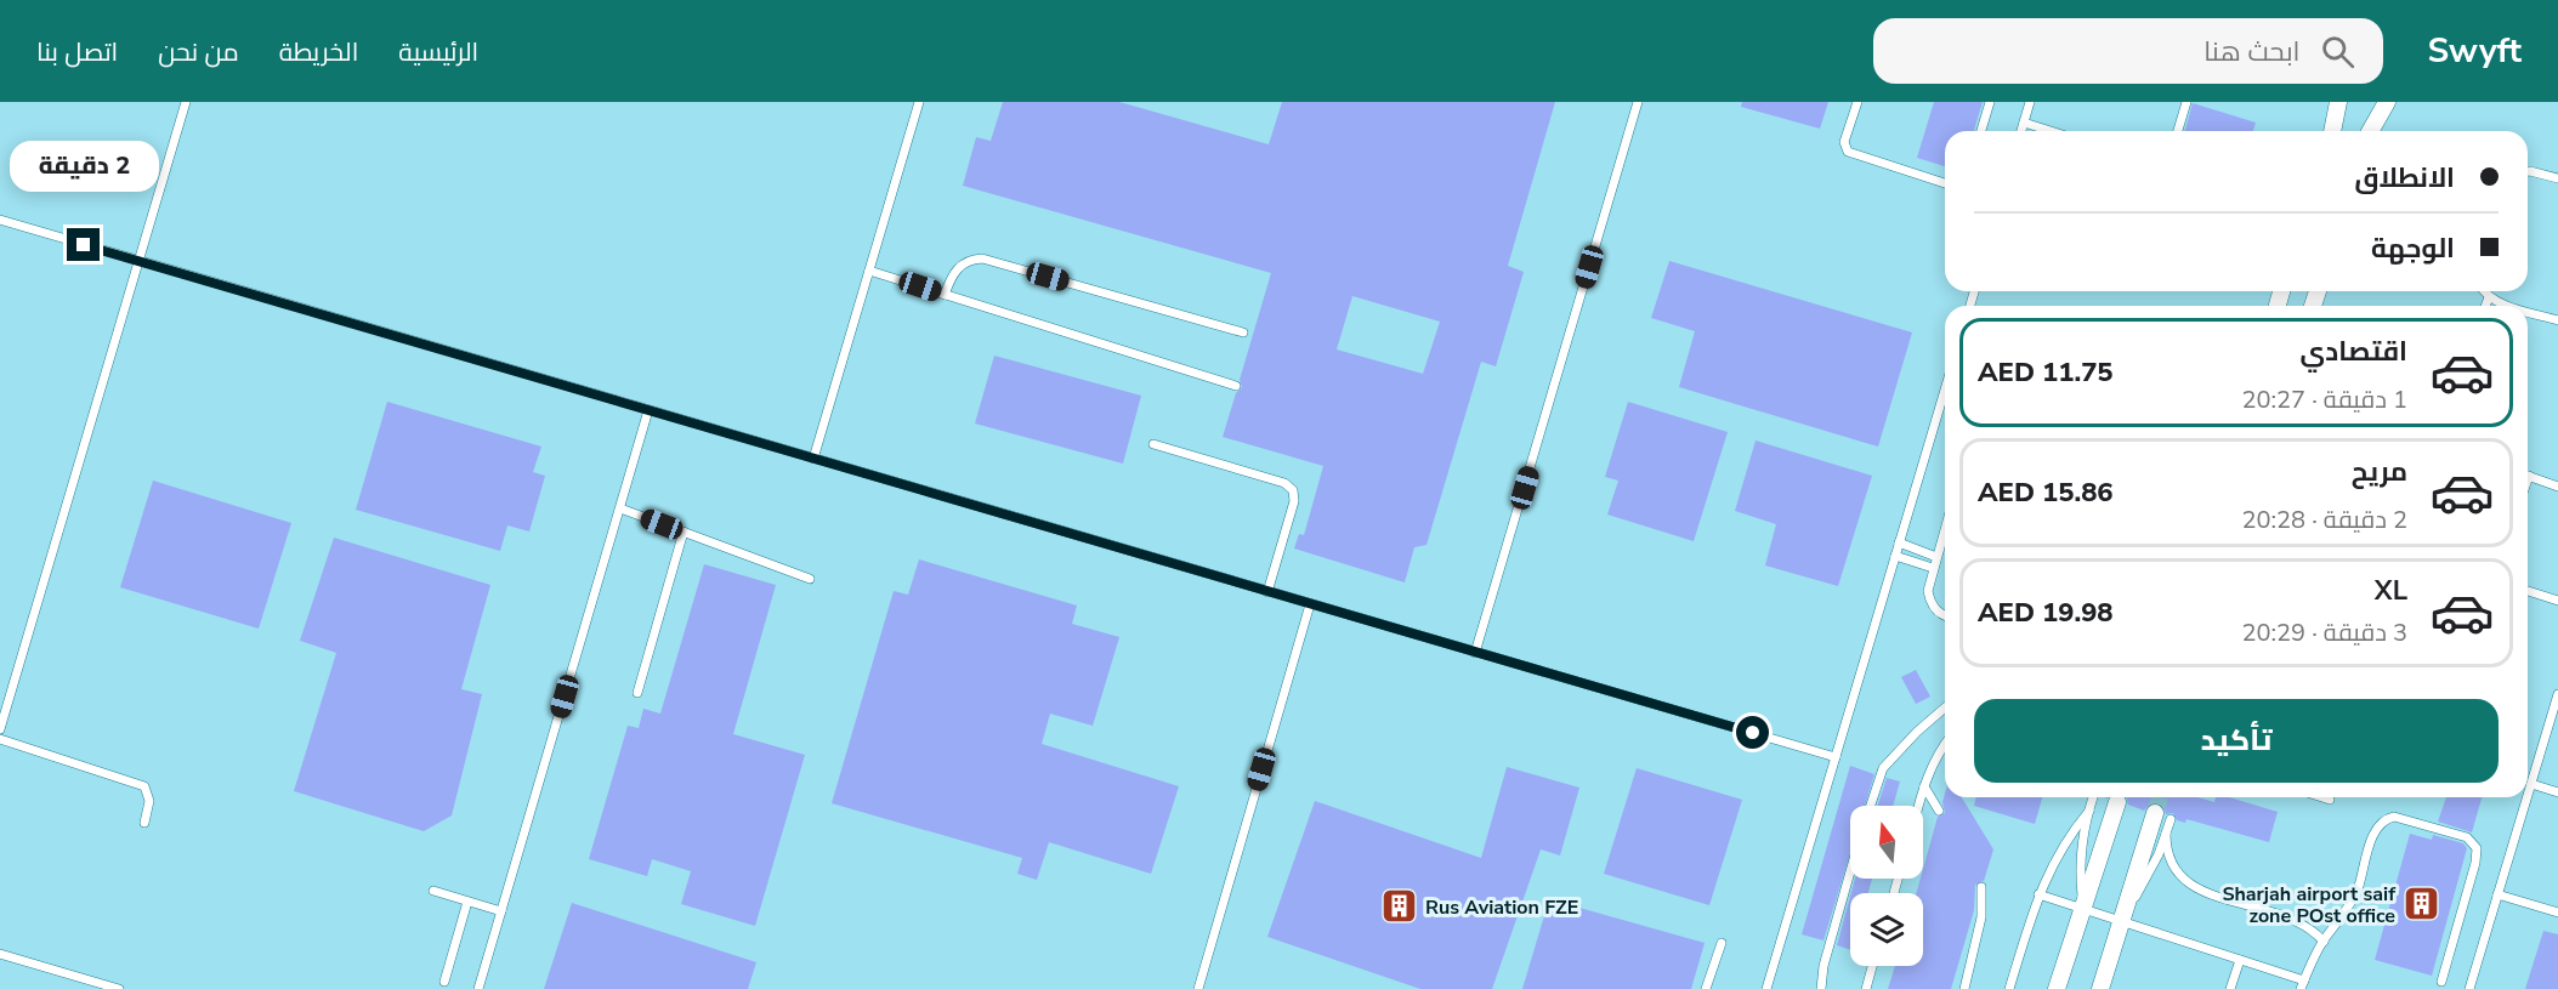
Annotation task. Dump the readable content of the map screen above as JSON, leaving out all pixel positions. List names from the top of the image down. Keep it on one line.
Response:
{"places":{"building":["Sharjah airport saif zone POst office","Rus Aviation FZE"]},"north":"top","page":{"header":"Swyft","search":"ابحث هنا","nav":["الرئيسية","الخريطة","من نحن","اتصل بنا"],"banner":["الانطلاق","الوجهة"],"bubble":"2 دقيقة","list":[{"name":"اقتصادي","note":"1 دقيقة · 20:27","value":"AED 11.75"},{"name":"مريح","note":"2 دقيقة · 20:28","value":"AED 15.86"},{"name":"XL","note":"3 دقيقة · 20:29","value":"AED 19.98"}],"buttons":"تأكيد"}}
